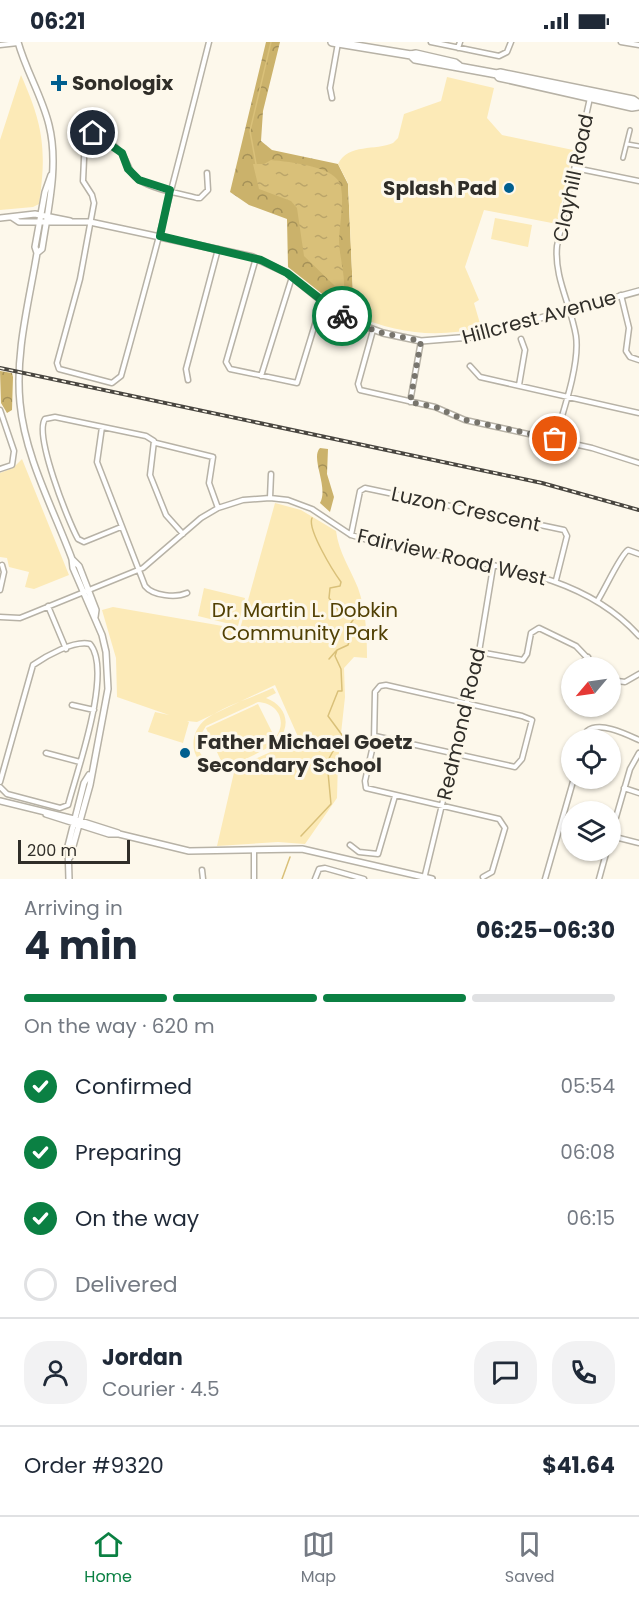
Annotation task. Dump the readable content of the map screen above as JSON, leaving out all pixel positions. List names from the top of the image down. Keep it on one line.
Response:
{"streets":{"street":["Clayhill Road","Hillcrest Avenue","Luzon Crescent","Fairview Road West","Redmond Road"]},"crossings":[["Clayhill Road","Hillcrest Avenue"],["Luzon Crescent","Fairview Road West"],["Fairview Road West","Redmond Road"]],"parks":["Dr. Martin L. Dobkin Community Park"],"places":{"health":["Sonologix"],"other":["Splash Pad","Father Michael Goetz Secondary School"]},"scale_bar":"200 m","north":"bottom left","page":{"status":"06:21","scale":"200 m","heading":["4 min","Arriving in","06:25–06:30"],"panel":["Jordan","Courier · 4.5","Order #9320","$41.64"],"bar":"On the way · 620 m","list":[["Confirmed","05:54"],["Preparing","06:08"],["On the way","06:15"],"Delivered"],"tabs":["Home","Map","Saved"]}}
